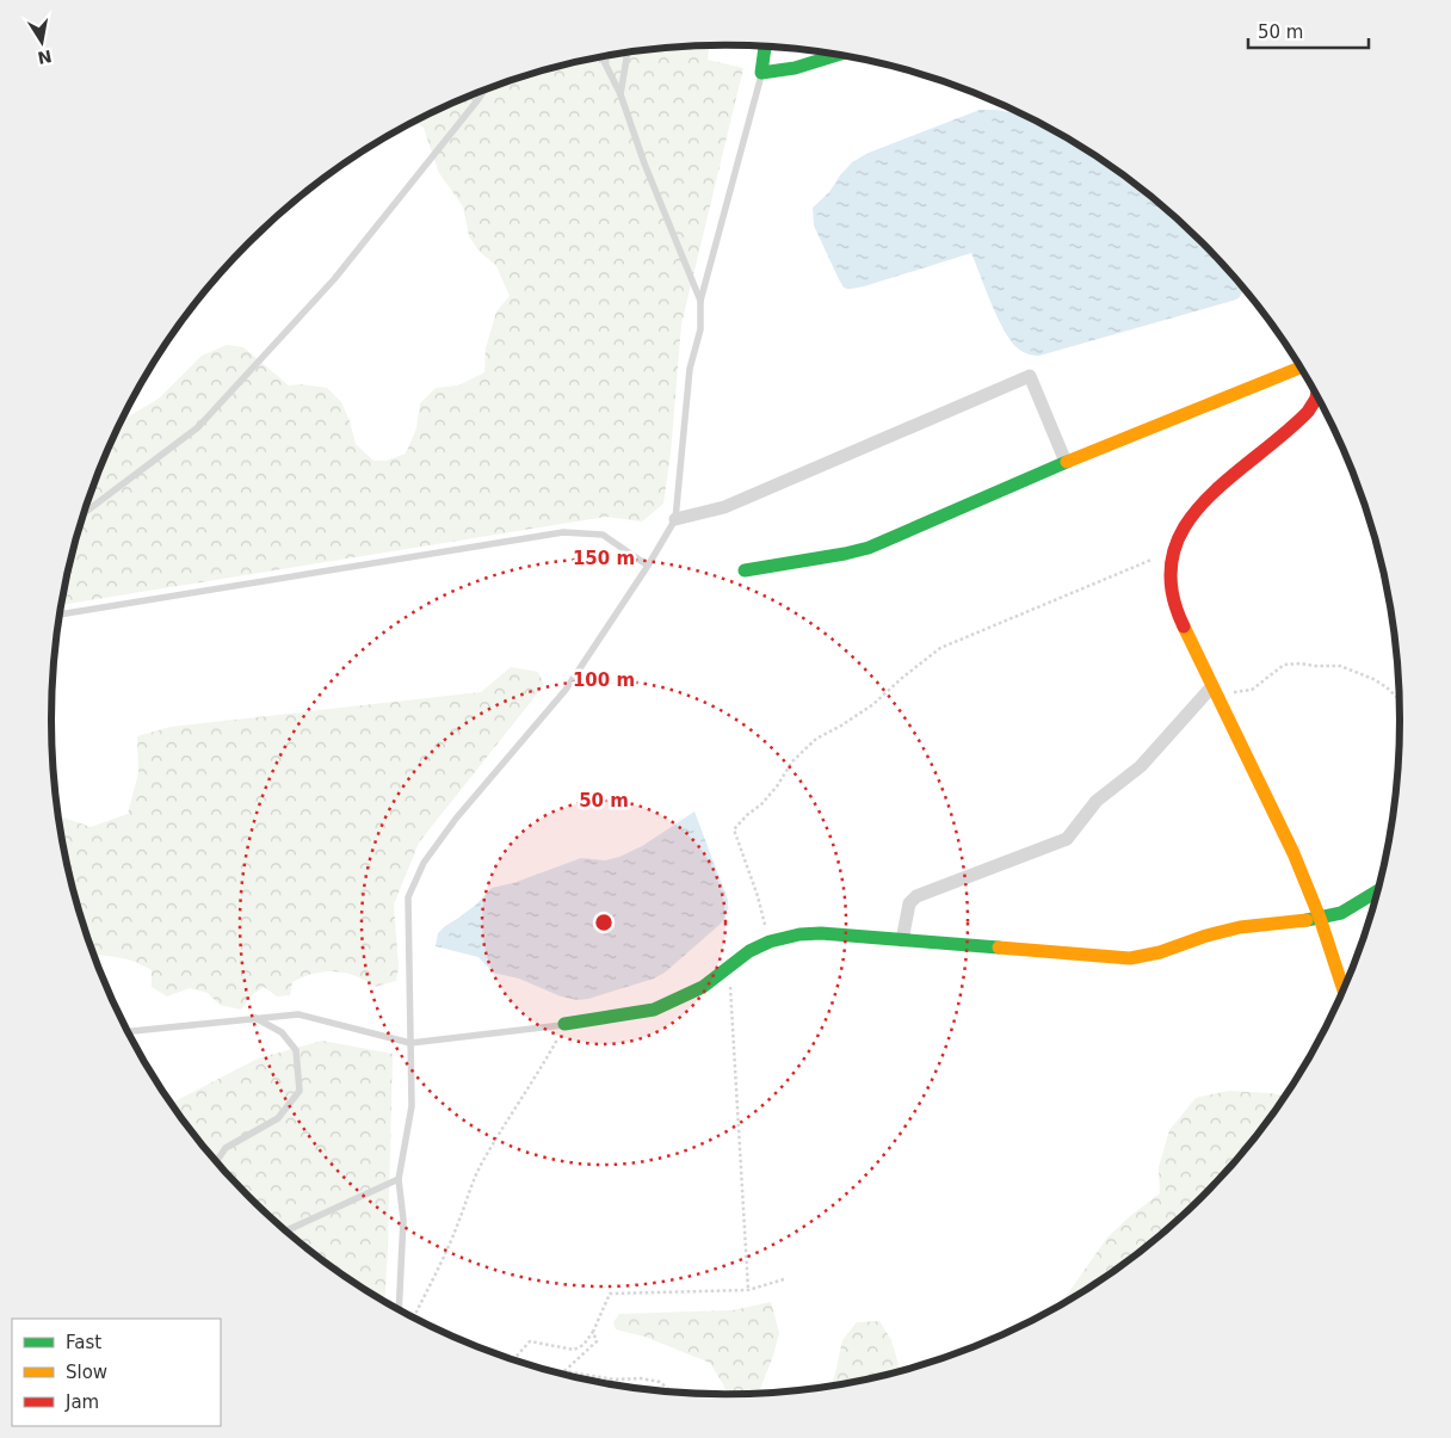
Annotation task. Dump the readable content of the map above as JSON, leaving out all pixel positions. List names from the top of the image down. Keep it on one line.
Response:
{"legend":["Fast","Slow","Jam"],"scale_bar":"50 m","north":"bottom","rings":["150 m","100 m","50 m"]}
